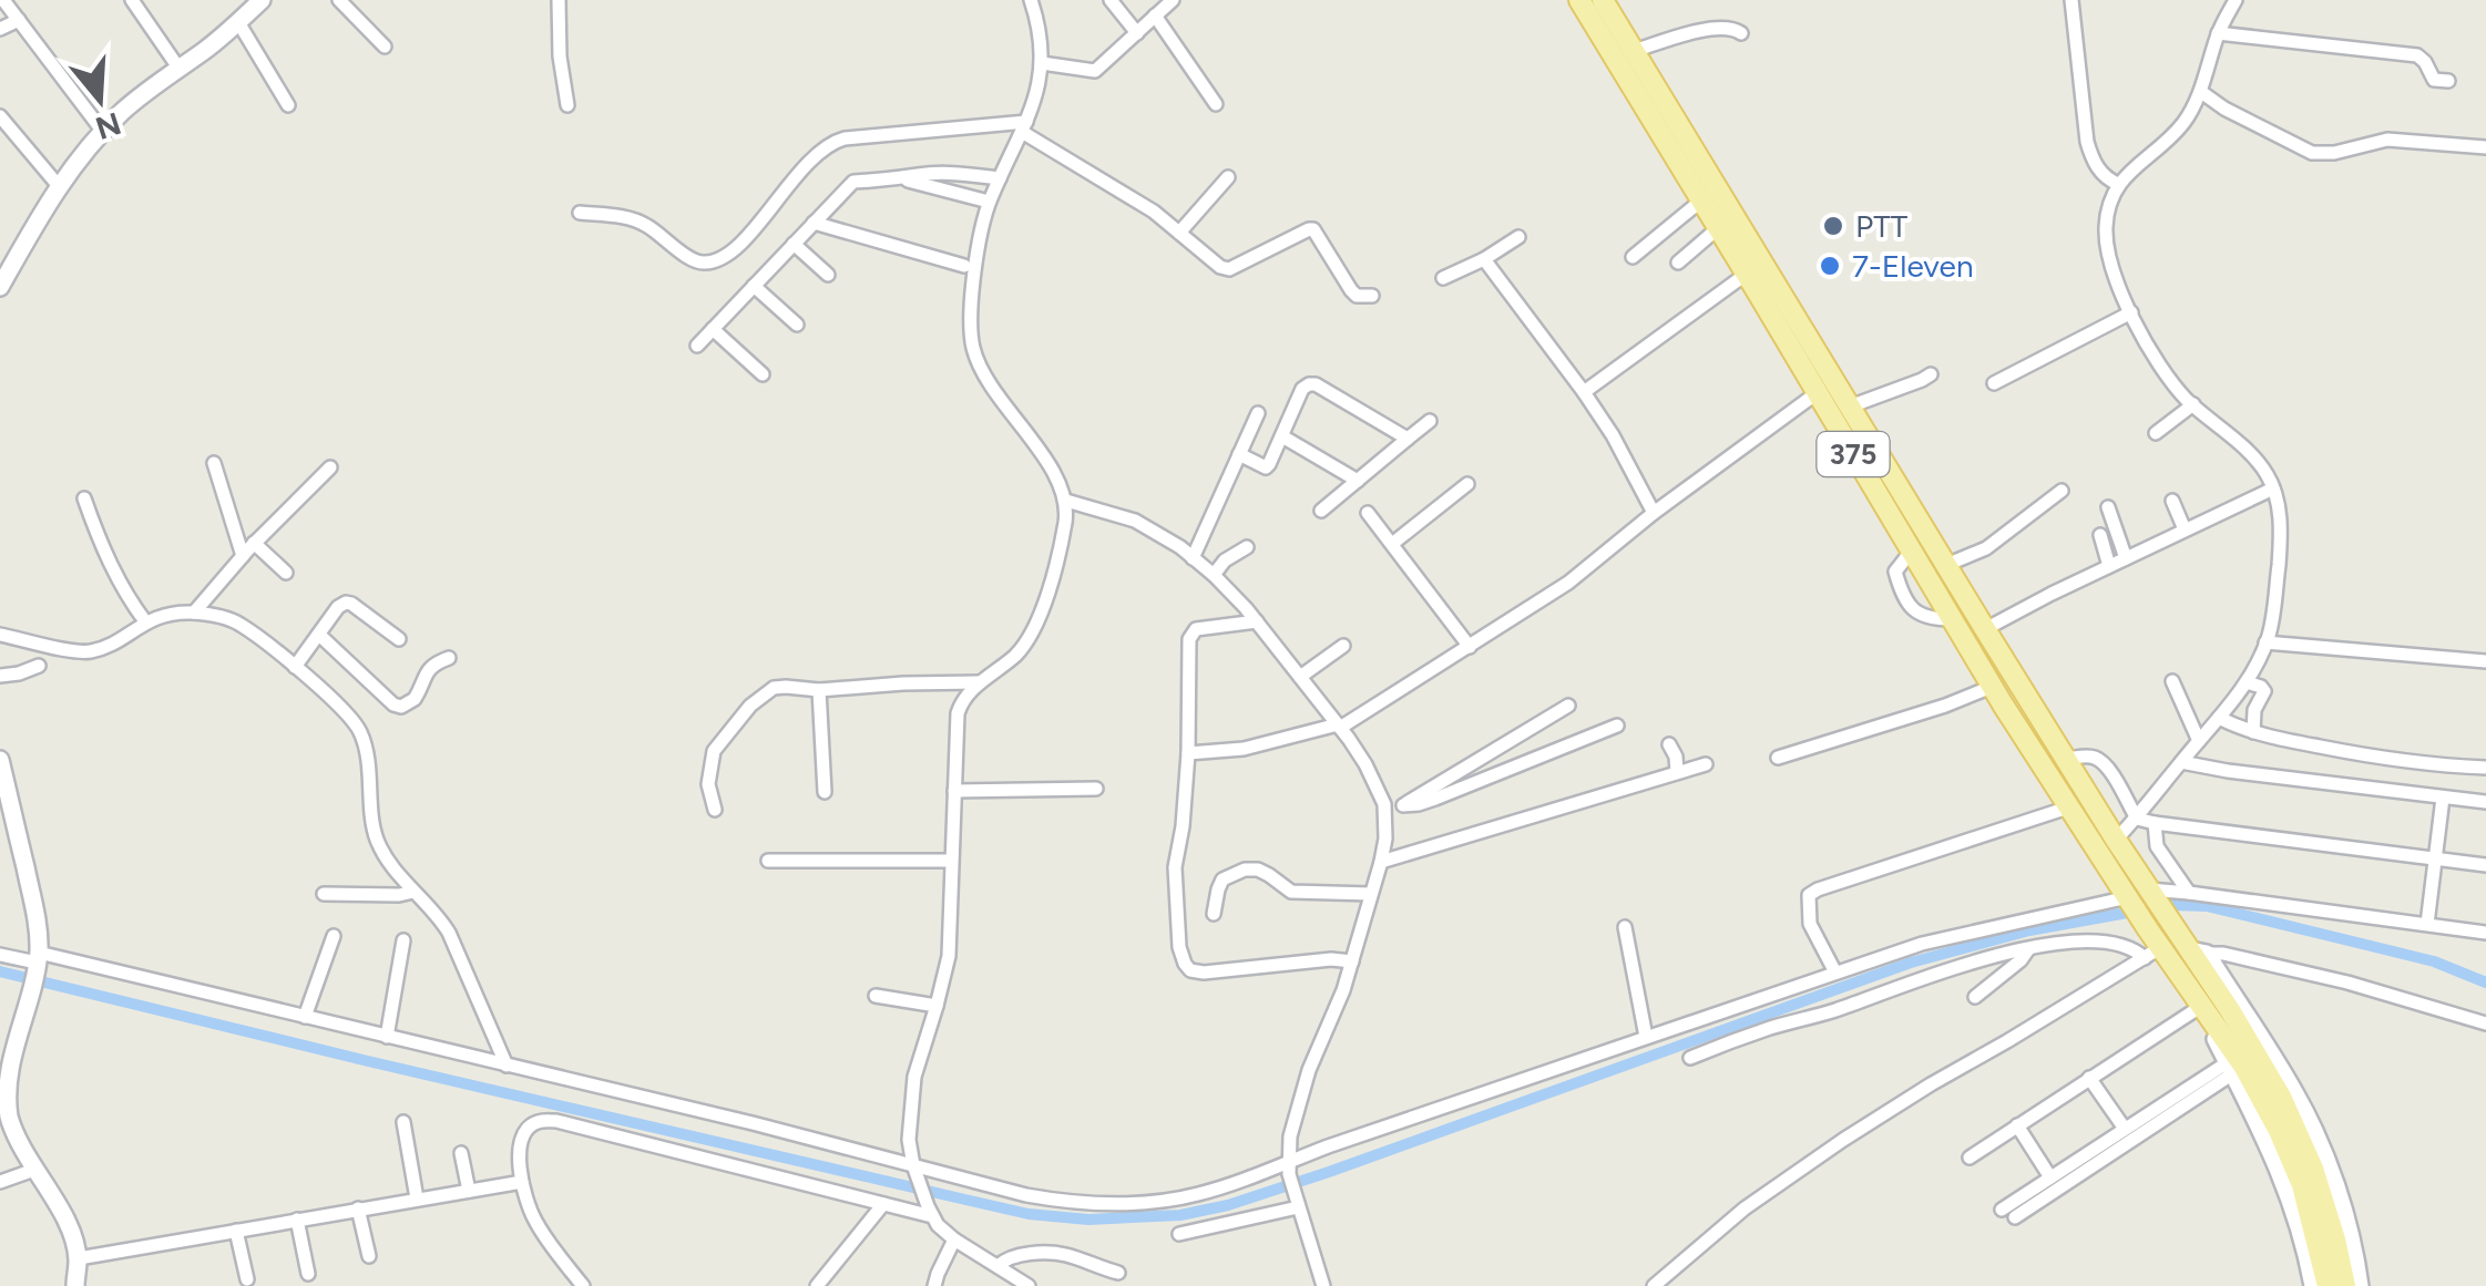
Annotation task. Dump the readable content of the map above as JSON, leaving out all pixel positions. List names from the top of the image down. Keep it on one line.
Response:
{"streets":{"main road":["375"]},"places":["PTT","7-Eleven"],"north":"bottom"}
